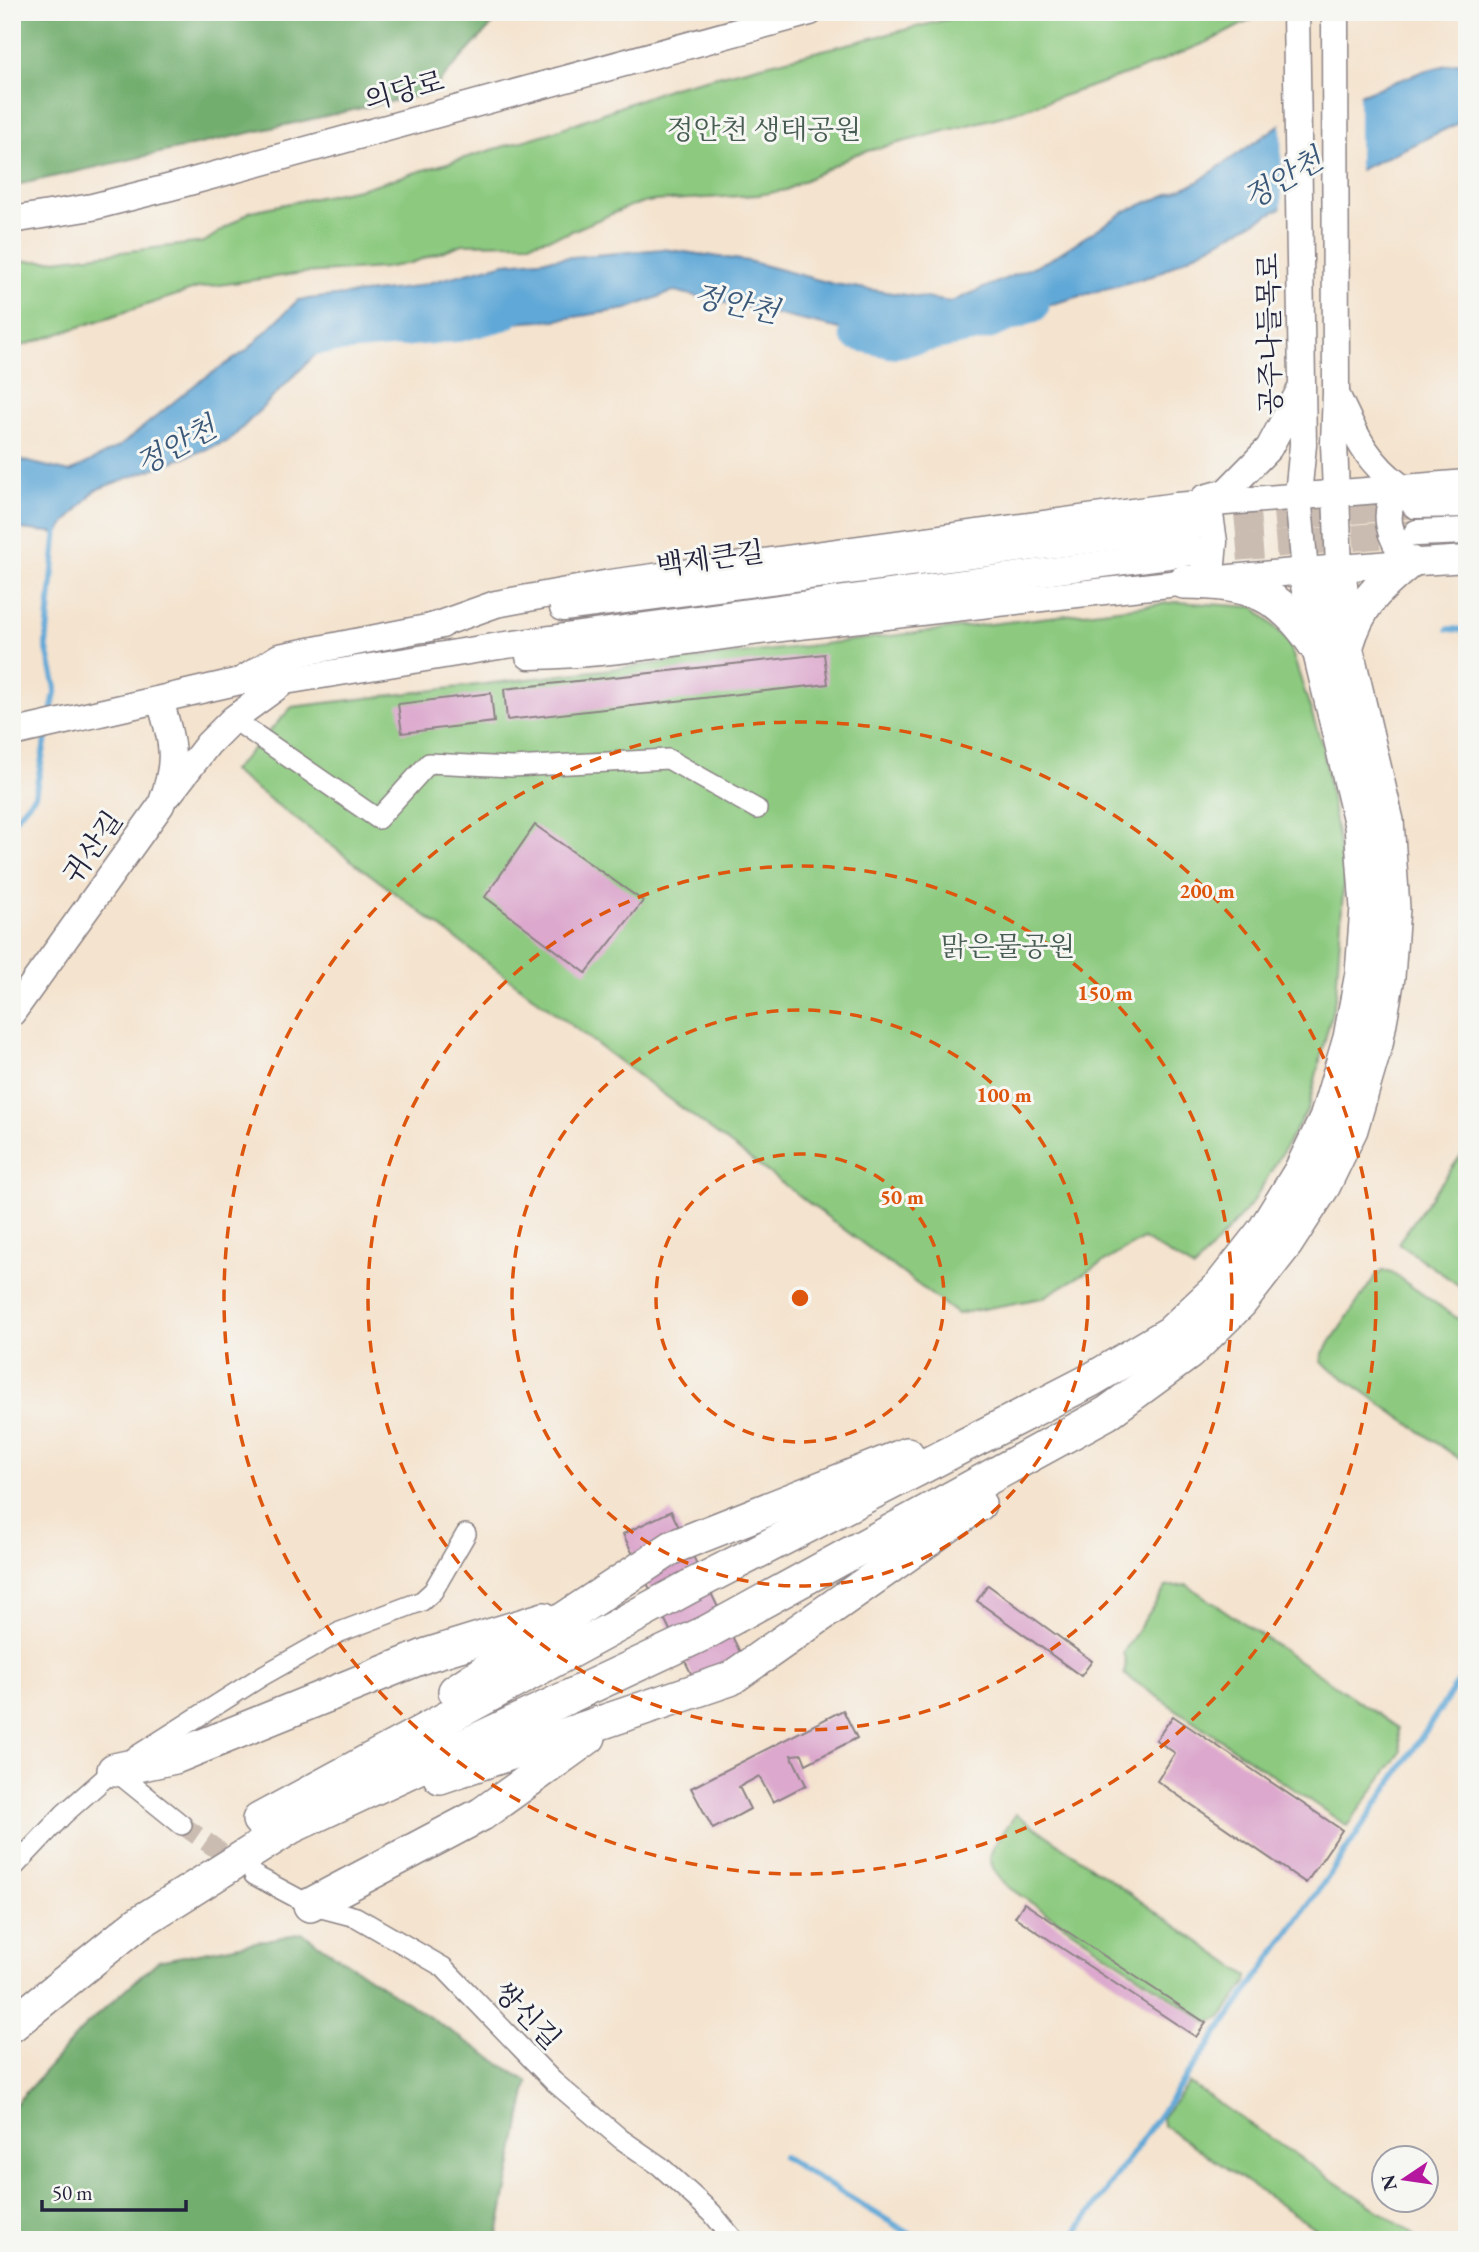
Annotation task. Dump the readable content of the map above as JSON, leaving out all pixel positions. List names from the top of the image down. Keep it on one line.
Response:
{"streets":{"main road":["의당로","공주나들목로","백제큰길","귀산길"],"street":["쌍신길"]},"crossings":[["백제큰길","귀산길"]],"water":["정안천"],"parks":["정안천 생태공원","맑은물공원"],"scale_bar":"50 m","north":"left","rings":["200 m","150 m","100 m","50 m"]}
